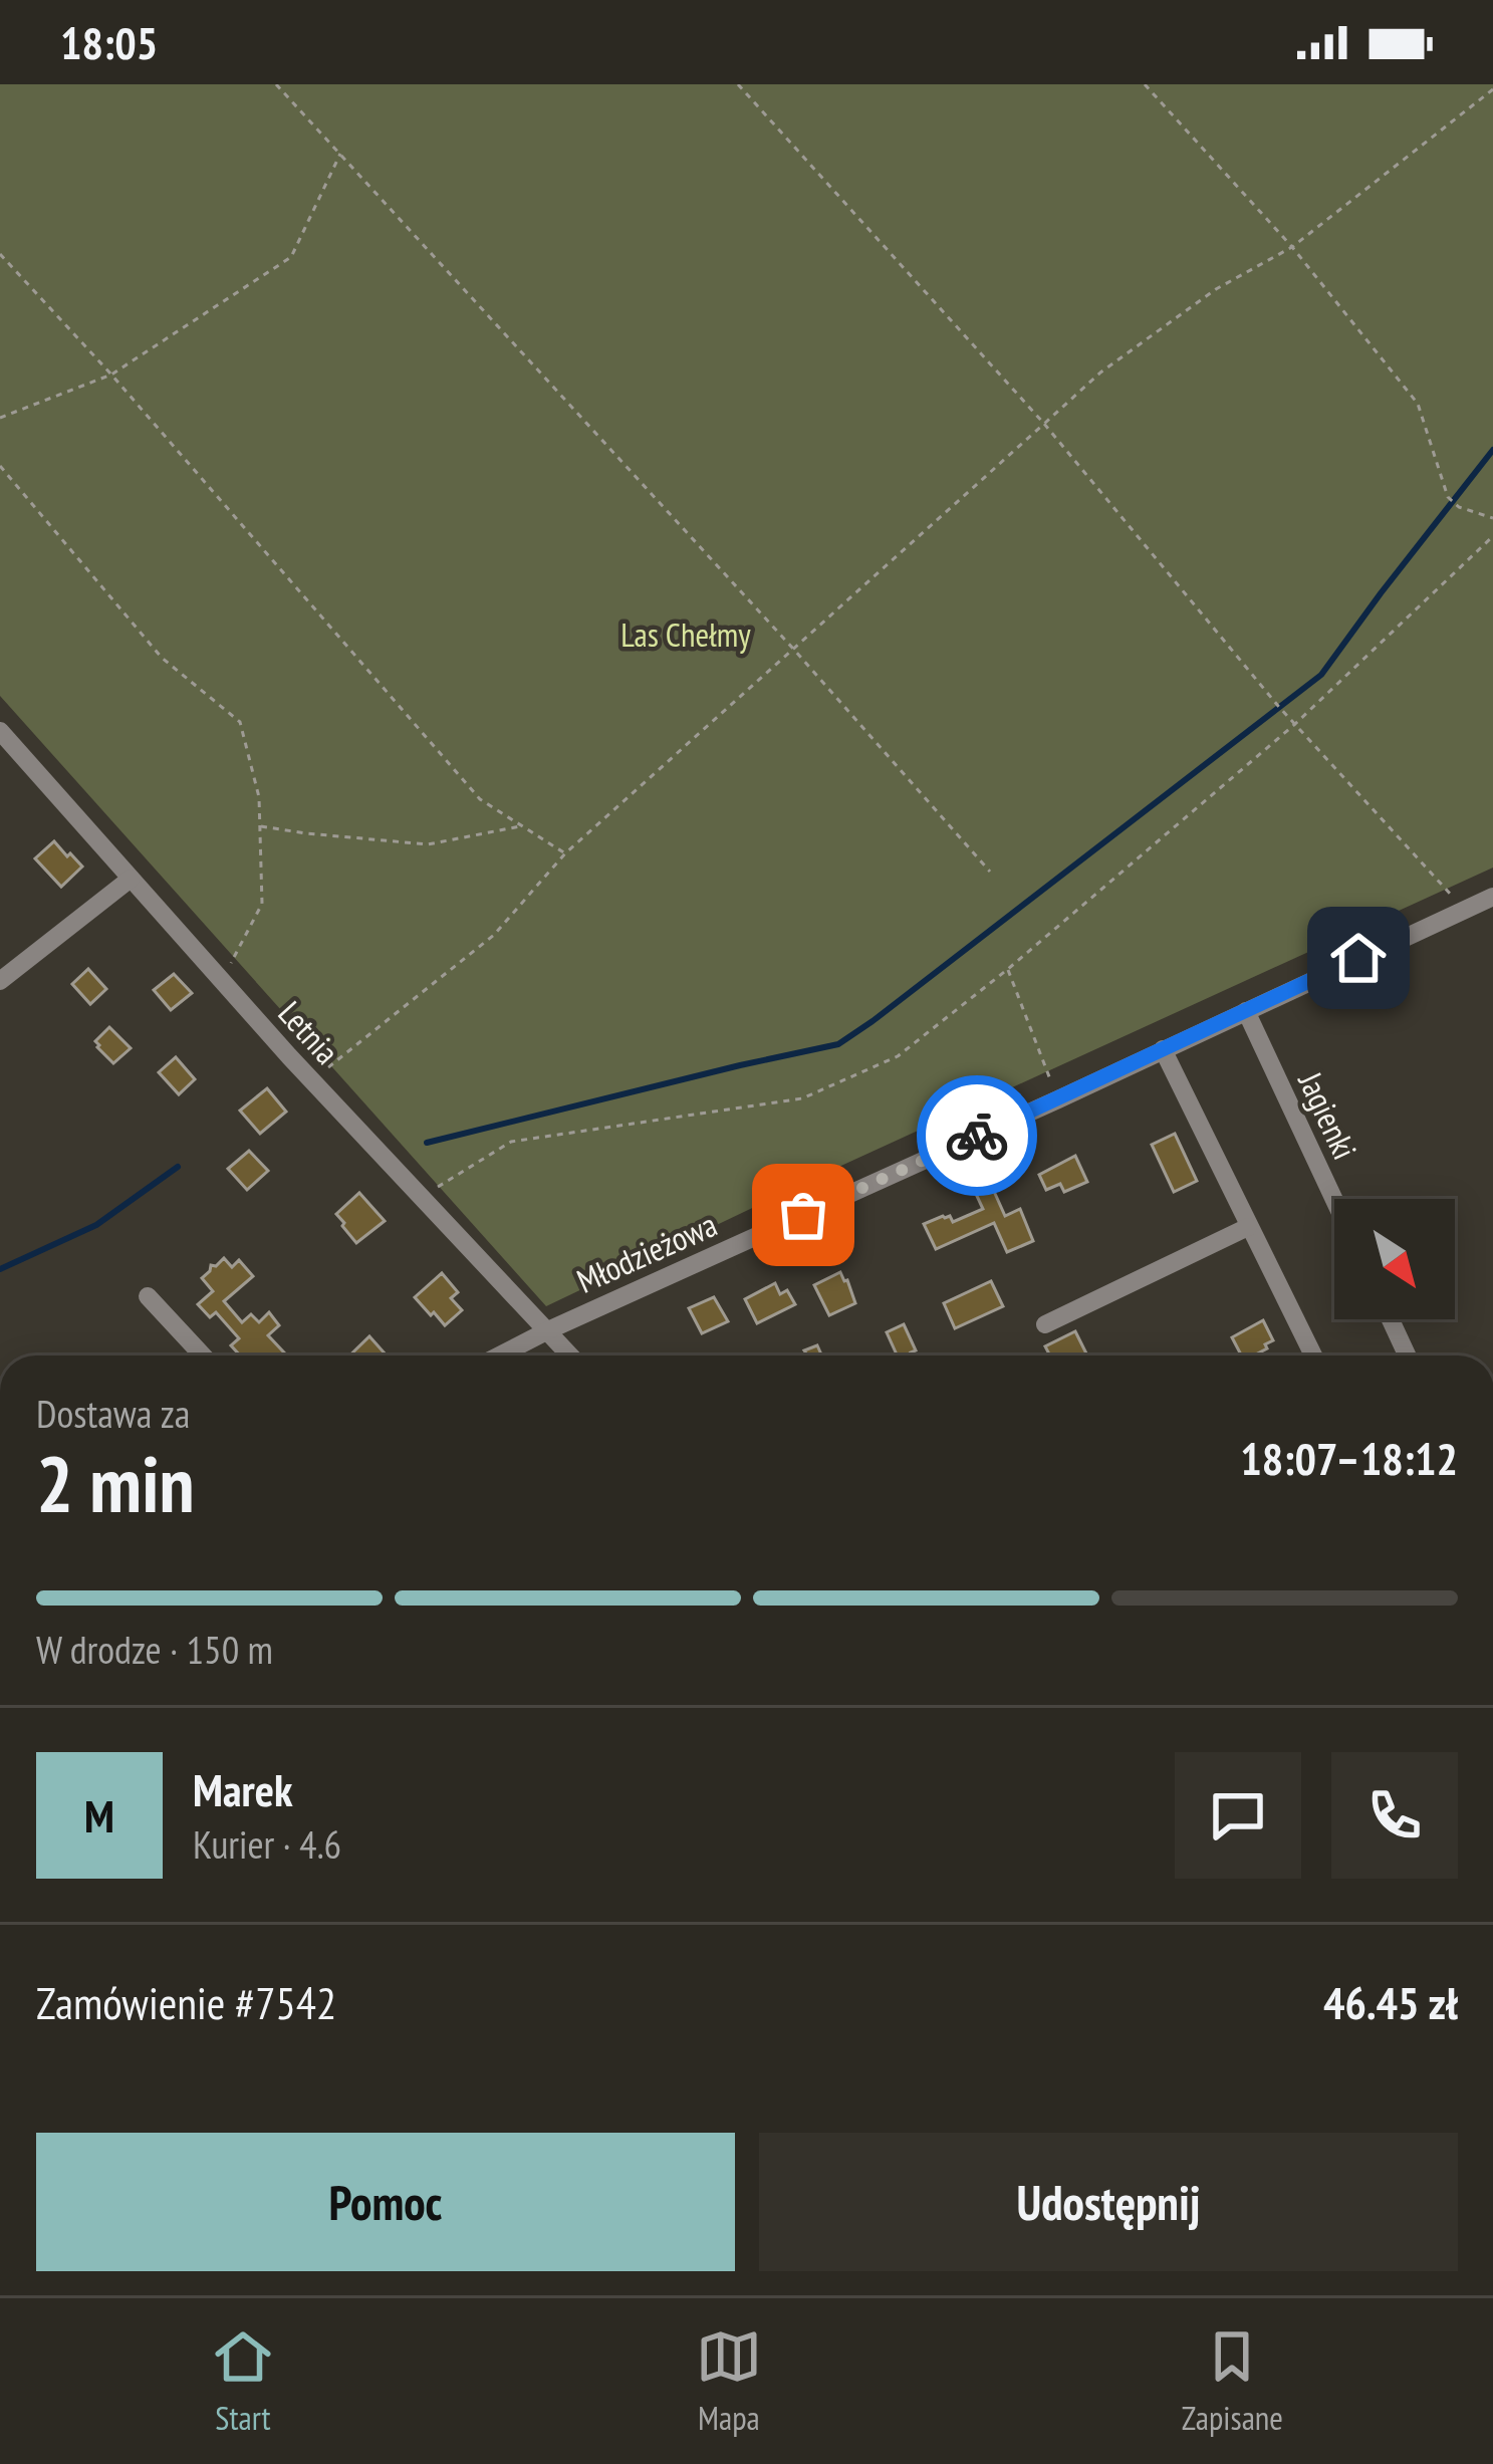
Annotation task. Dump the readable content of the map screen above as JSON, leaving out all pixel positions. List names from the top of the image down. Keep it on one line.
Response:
{"streets":{"street":["Letnia","Jagienki","Młodzieżowa"]},"crossings":[["Letnia","Młodzieżowa"],["Jagienki","Młodzieżowa"]],"parks":["Las Chełmy"],"north":"bottom right","page":{"status":"18:05","heading":["2 min","Dostawa za","18:07–18:12"],"panel":["Marek","Kurier · 4.6","Zamówienie #7542","46.45 zł"],"bar":"W drodze · 150 m","round":"M","buttons":["Pomoc","Udostępnij"],"tabs":["Start","Mapa","Zapisane"]}}
